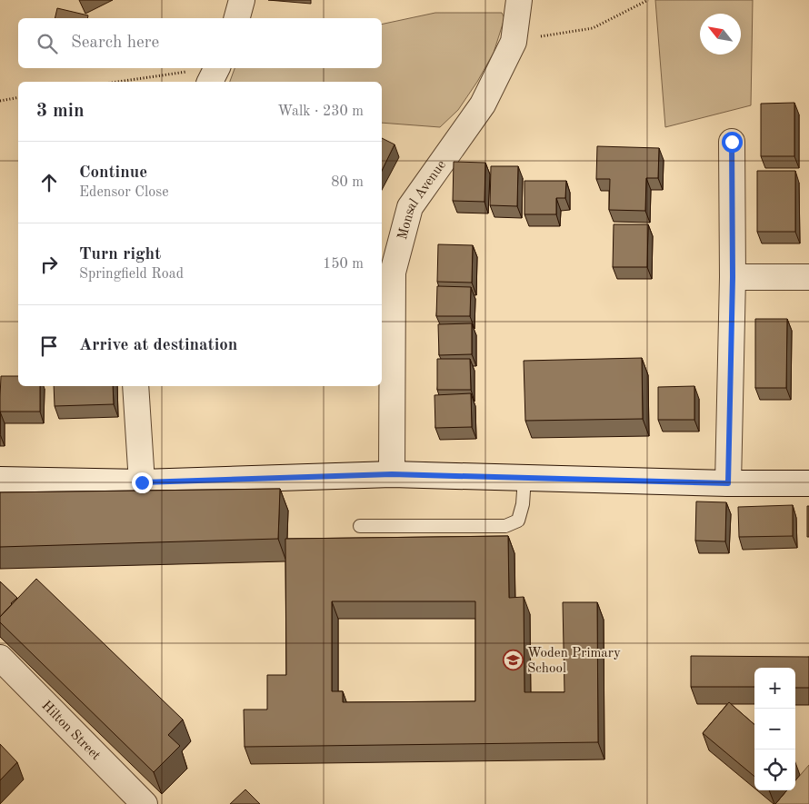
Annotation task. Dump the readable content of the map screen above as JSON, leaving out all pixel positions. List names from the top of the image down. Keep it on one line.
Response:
{"streets":{"street":["Monsal Avenue","Hilton Street"]},"places":{"school or university":["Woden Primary School"]},"north":"top left","page":{"search":"Search here","heading":["3 min","Walk · 230 m"],"list":[["Continue","Edensor Close","80 m"],["Turn right","Springfield Road","150 m"],"Arrive at destination"],"map_buttons":["+","−"]}}
